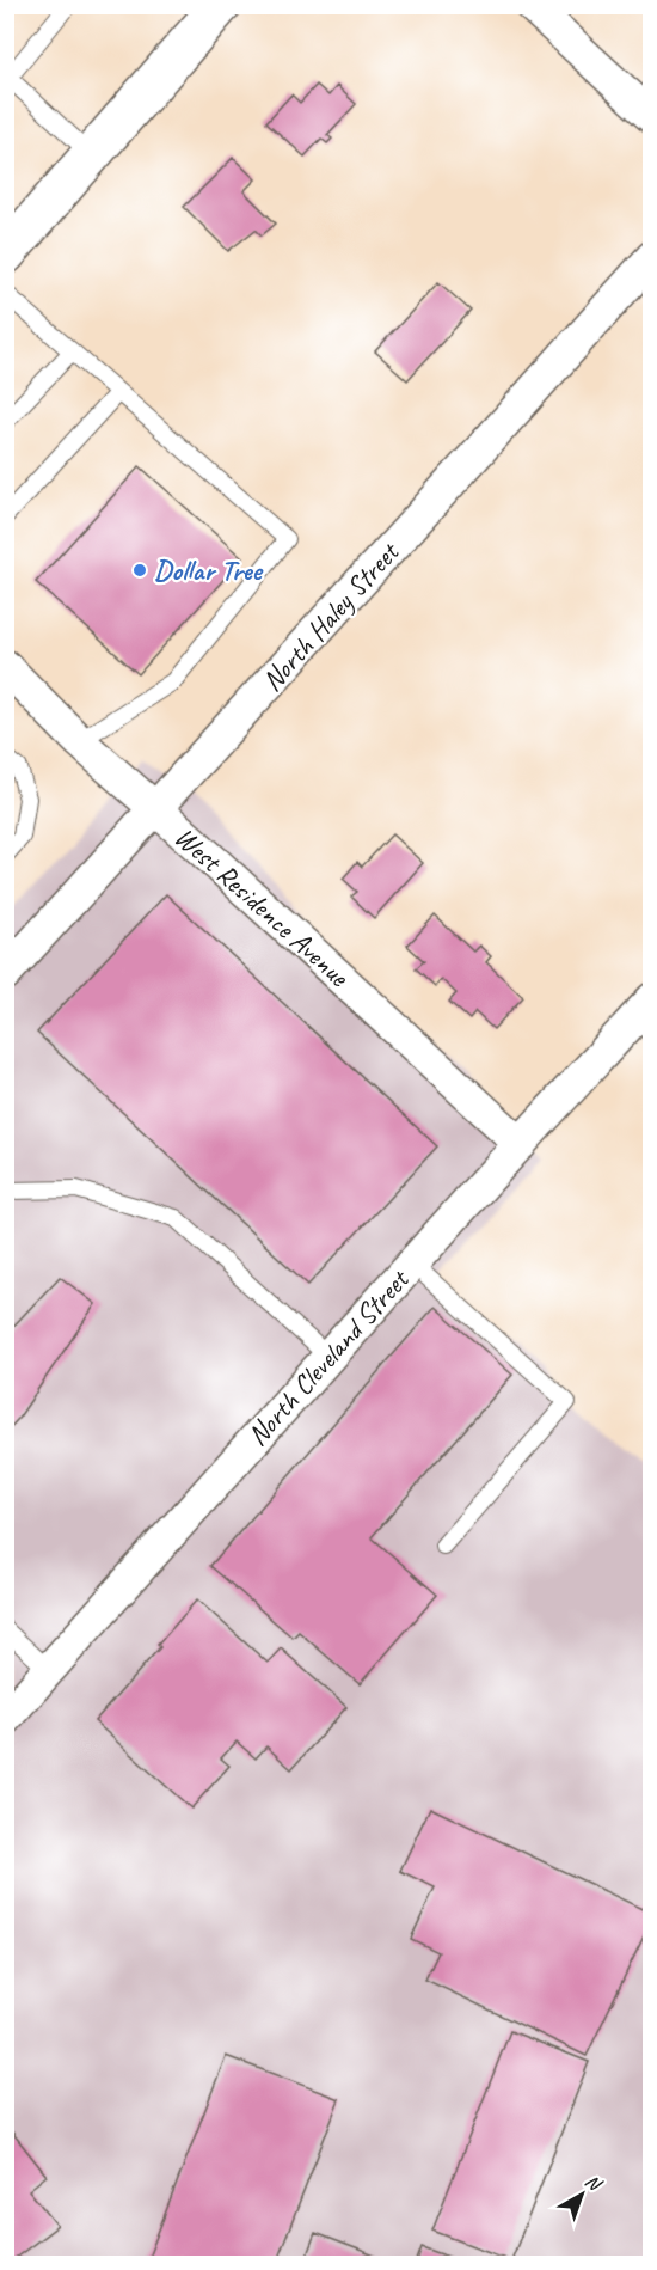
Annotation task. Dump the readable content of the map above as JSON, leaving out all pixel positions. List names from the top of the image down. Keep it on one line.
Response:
{"streets":{"street":["North Haley Street","West Residence Avenue","North Cleveland Street"]},"crossings":[["North Haley Street","West Residence Avenue"],["West Residence Avenue","North Cleveland Street"]],"places":["Dollar Tree"],"north":"top right"}
